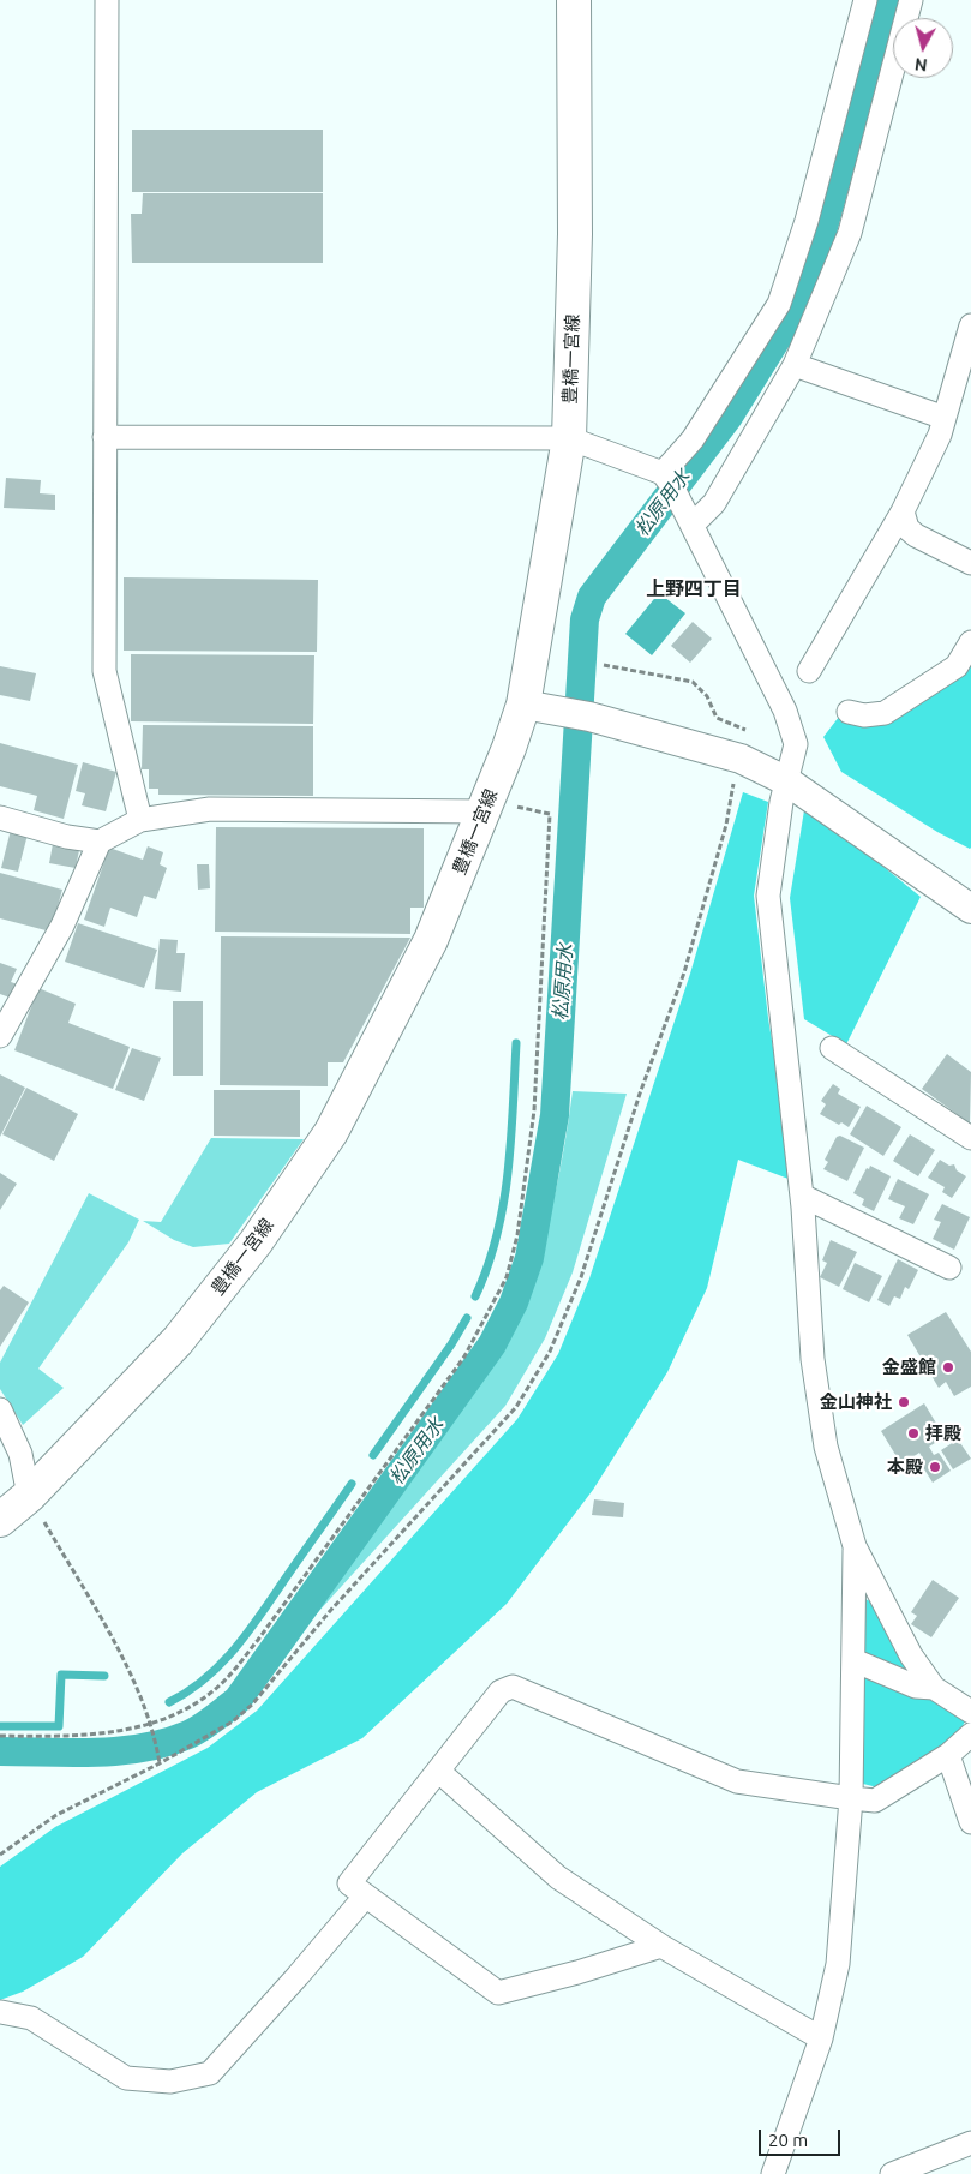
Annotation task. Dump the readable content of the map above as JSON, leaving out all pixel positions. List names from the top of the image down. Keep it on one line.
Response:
{"streets":{"main road":["豊橋一宮線"]},"districts":["上野四丁目"],"water":["松原用水"],"places":["金盛館","金山神社","拝殿","本殿"],"scale_bar":"20 m","north":"bottom"}
